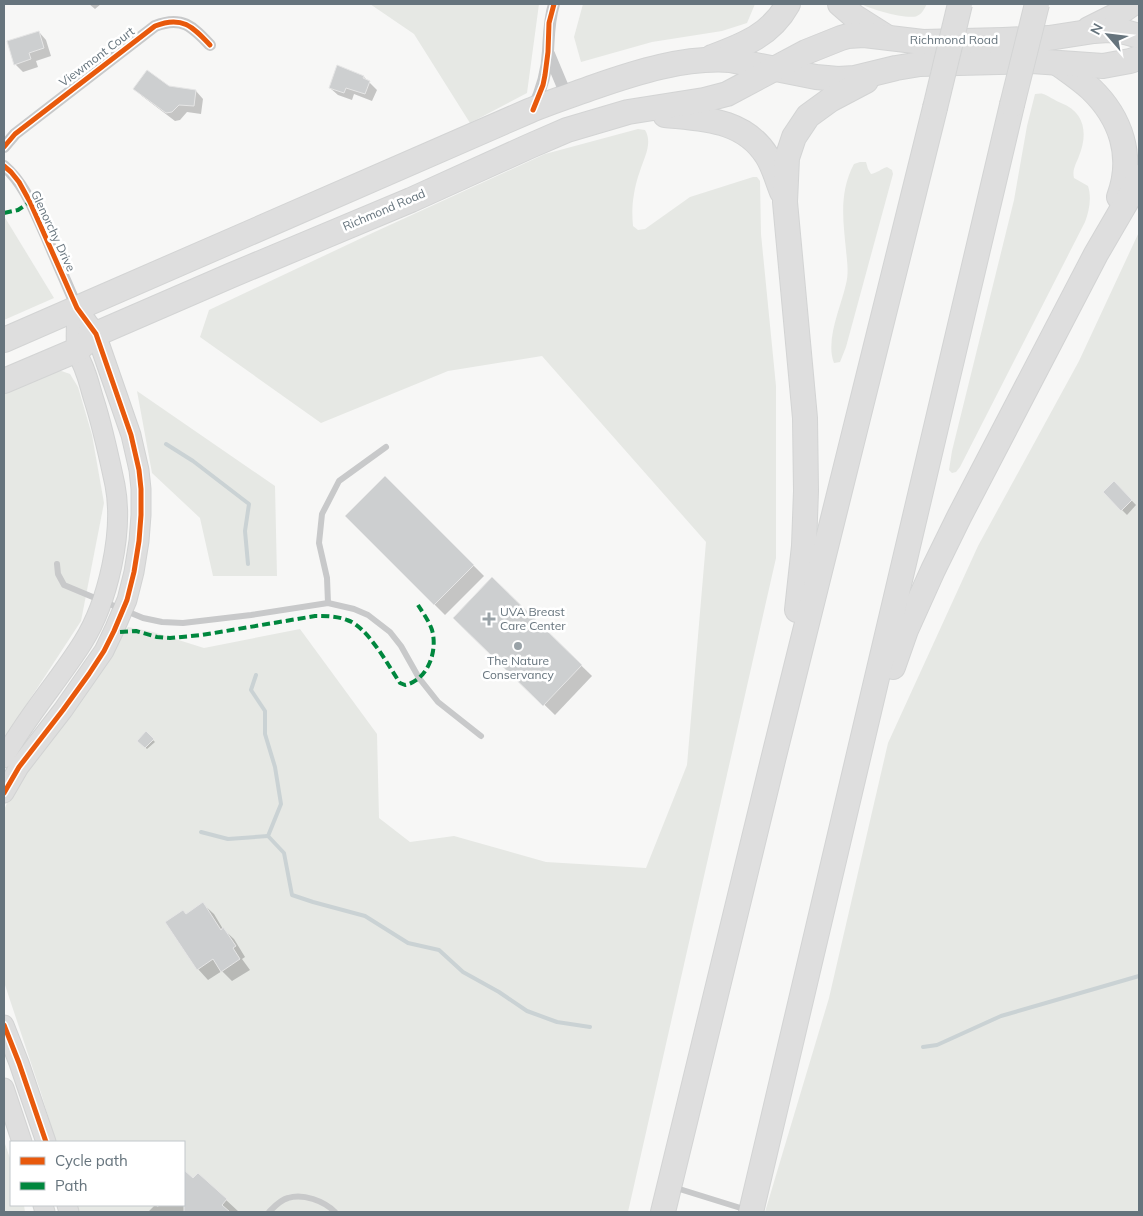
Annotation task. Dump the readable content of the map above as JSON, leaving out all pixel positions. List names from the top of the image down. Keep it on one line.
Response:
{"streets":{"highway":["Richmond Road"],"street":["Viewmont Court","Glenorchy Drive"]},"crossings":[["Richmond Road","Glenorchy Drive"]],"places":{"health":["UVA Breast Care Center"],"other":["The Nature Conservancy"]},"legend":["Cycle path","Path"],"north":"top left"}
